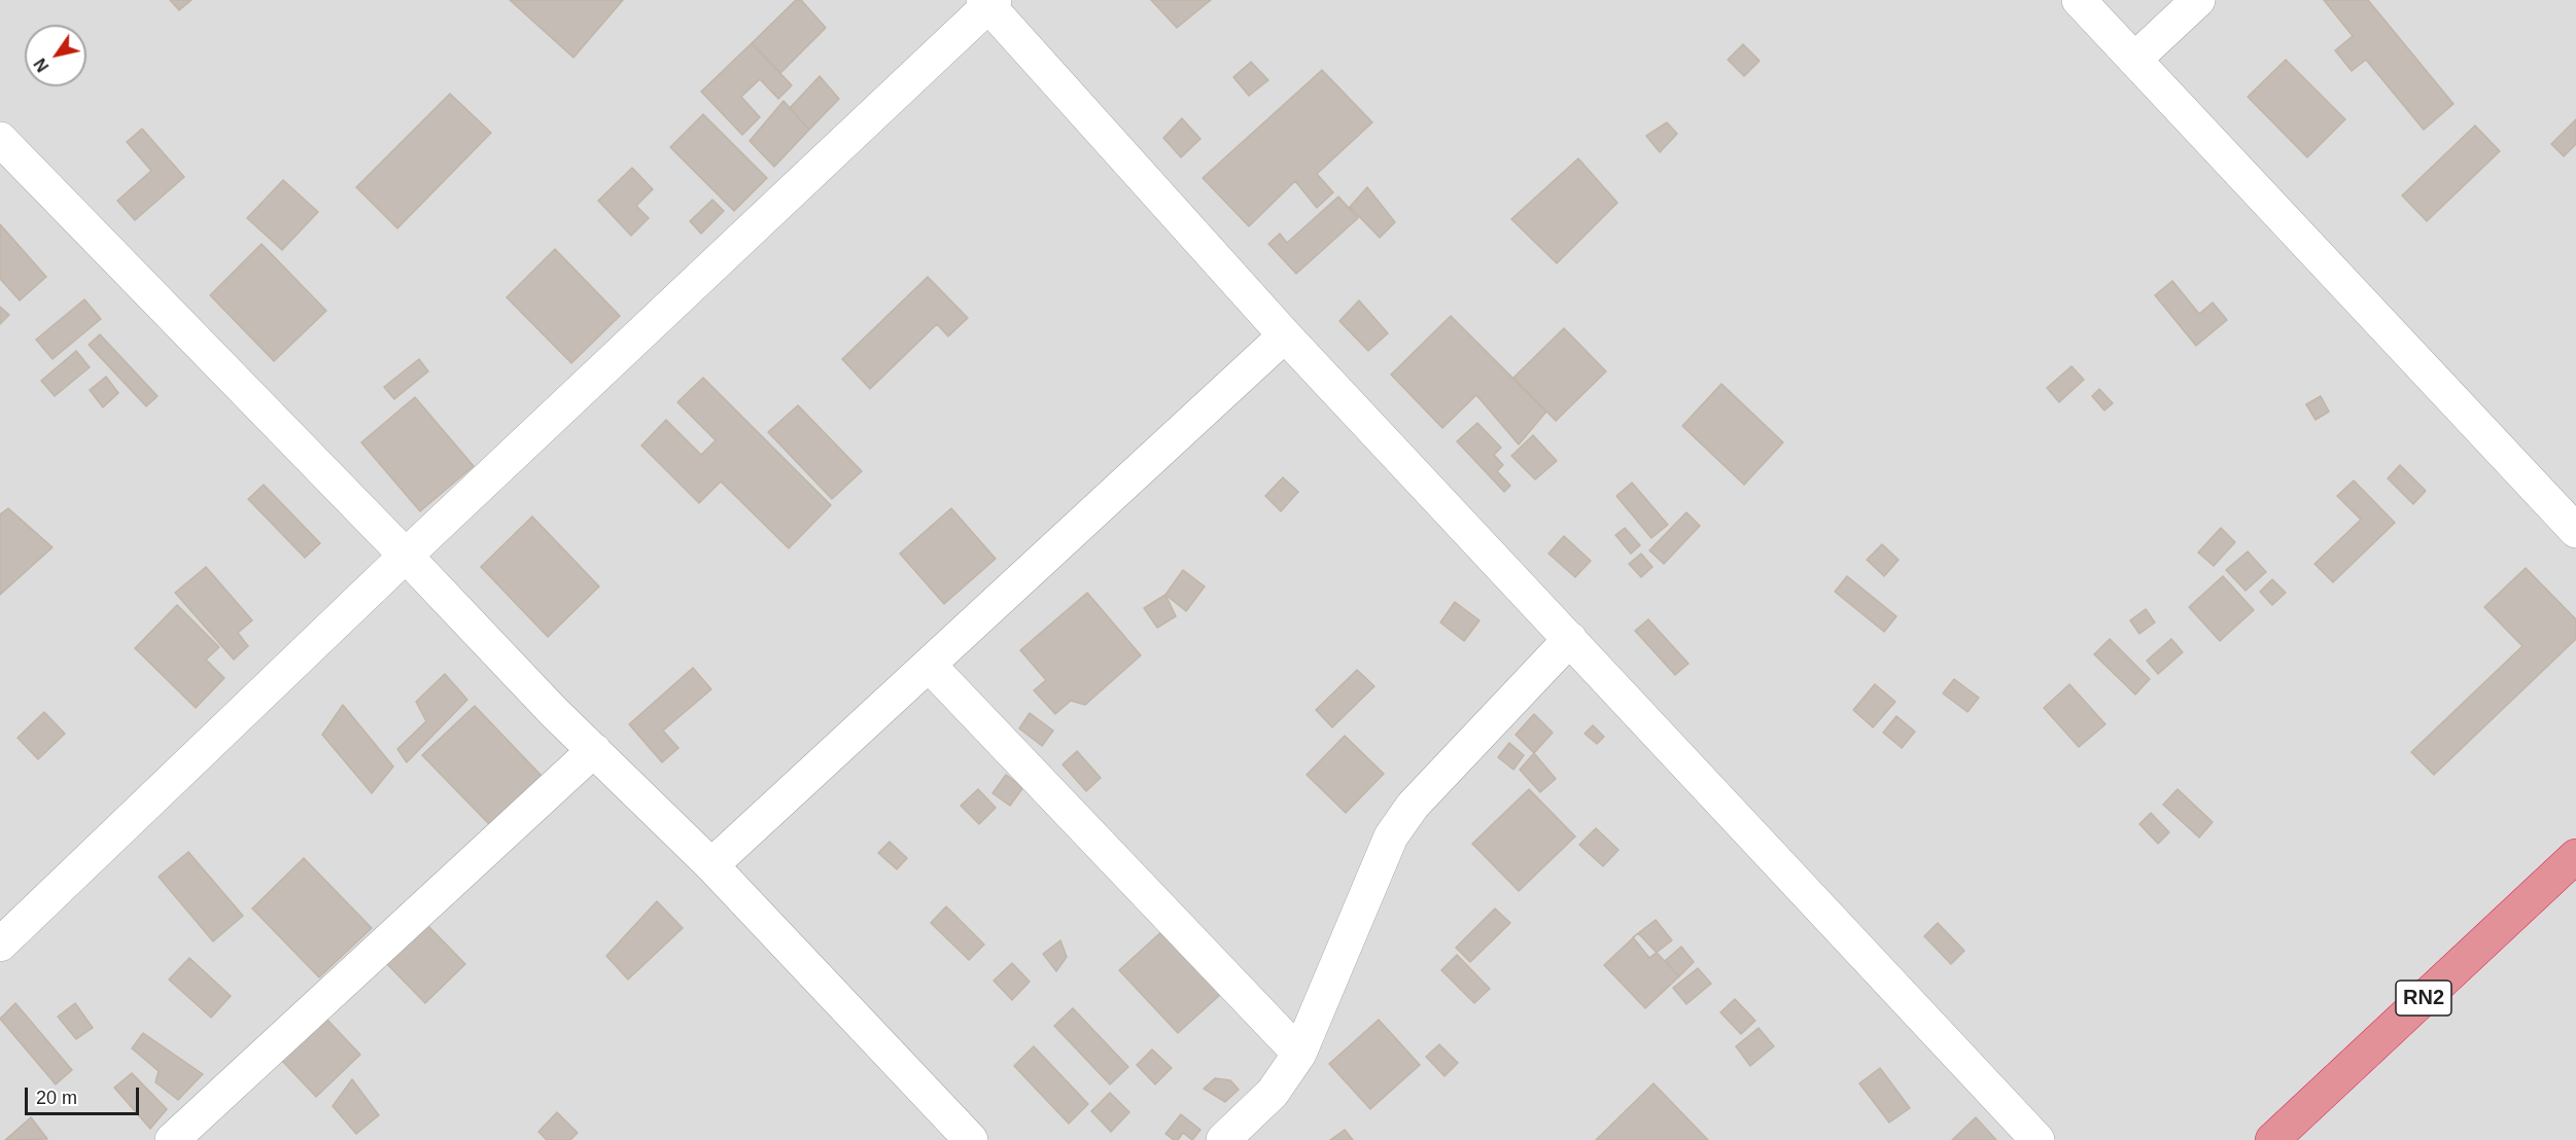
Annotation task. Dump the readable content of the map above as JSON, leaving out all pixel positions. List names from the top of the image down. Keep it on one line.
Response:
{"streets":{"highway":["RN2"]},"scale_bar":"20 m","north":"bottom left"}
